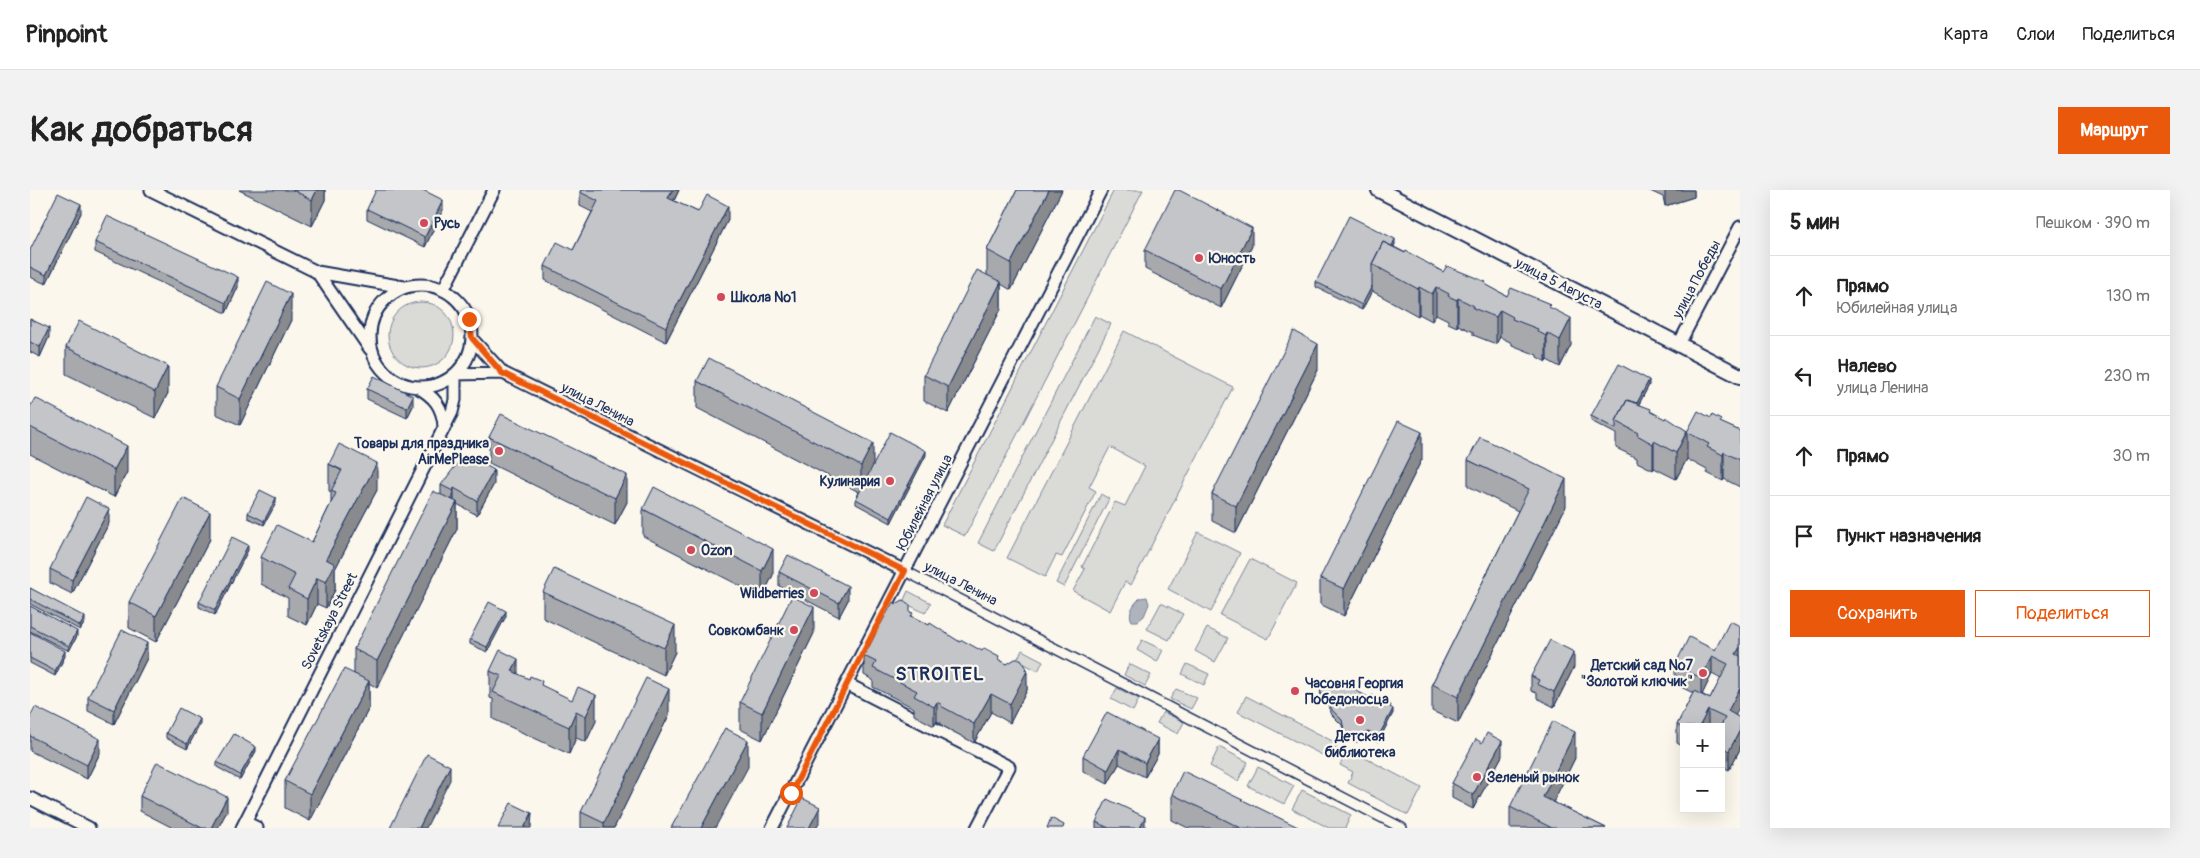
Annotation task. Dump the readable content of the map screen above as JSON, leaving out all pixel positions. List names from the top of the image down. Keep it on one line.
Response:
{"streets":{"street":["улица Победы","улица 5 Августа","улица Ленина","Юбилейная улица","Sovetskaya Street"]},"crossings":[["улица Победы","улица 5 Августа"],["улица Ленина","Юбилейная улица"]],"districts":["STROITEL"],"places":["Русь","Юность","Школа №1","Товары для праздника AirMePlease","Кулинария","Ozon","Wildberries","Совкомбанк","Детский сад №7 \"Золотой ключик\"","Часовня Георгия Победоносца","Детская библиотека","Зеленый рынок"],"page":{"header":"Pinpoint","nav":["Карта","Слои","Поделиться"],"buttons":["Маршрут",["Сохранить","Поделиться"]],"title":"Как добраться","heading":["5 мин","Пешком · 390 m"],"list":[["Прямо","Юбилейная улица","130 m"],["Налево","улица Ленина","230 m"],["Прямо","30 m"],"Пункт назначения"],"map_buttons":["+","−"]}}
